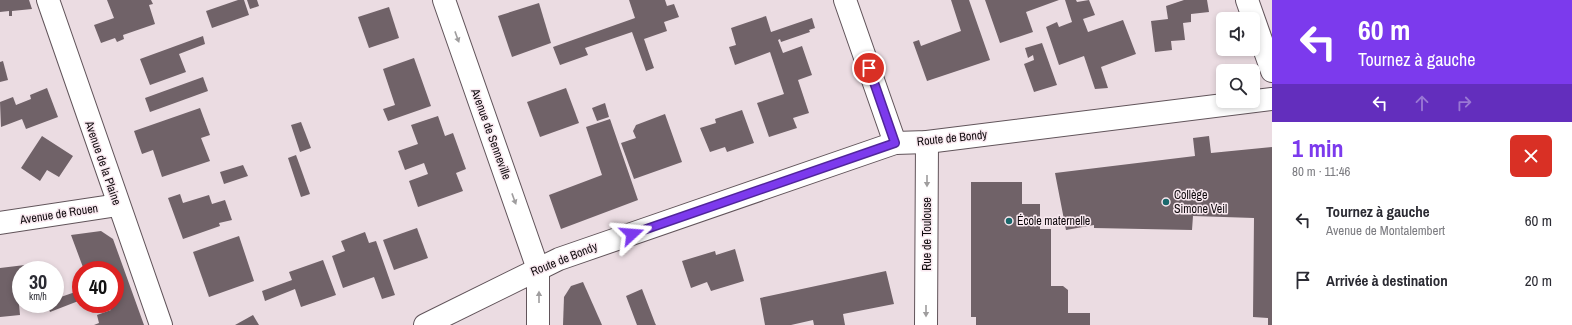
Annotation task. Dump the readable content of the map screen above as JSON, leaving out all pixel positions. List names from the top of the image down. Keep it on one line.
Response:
{"streets":{"street":["Avenue de Senneville","Route de Bondy","Avenue de la Plaine","Avenue de Rouen","Rue de Toulouse"]},"crossings":[["Avenue de Senneville","Route de Bondy"],["Route de Bondy","Rue de Toulouse"],["Avenue de la Plaine","Avenue de Rouen"]],"one_way":["Rue de Toulouse"],"places":["Collège Simone Veil","École maternelle"],"page":{"turn":["60 m","Tournez à gauche"],"heading":["1 min","80 m · 11:46"],"list":[{"name":"Tournez à gauche","note":"Avenue de Montalembert","value":"60 m"},{"name":"Arrivée à destination","value":"20 m"}],"speed":"30 km/h","limit":"40"}}
